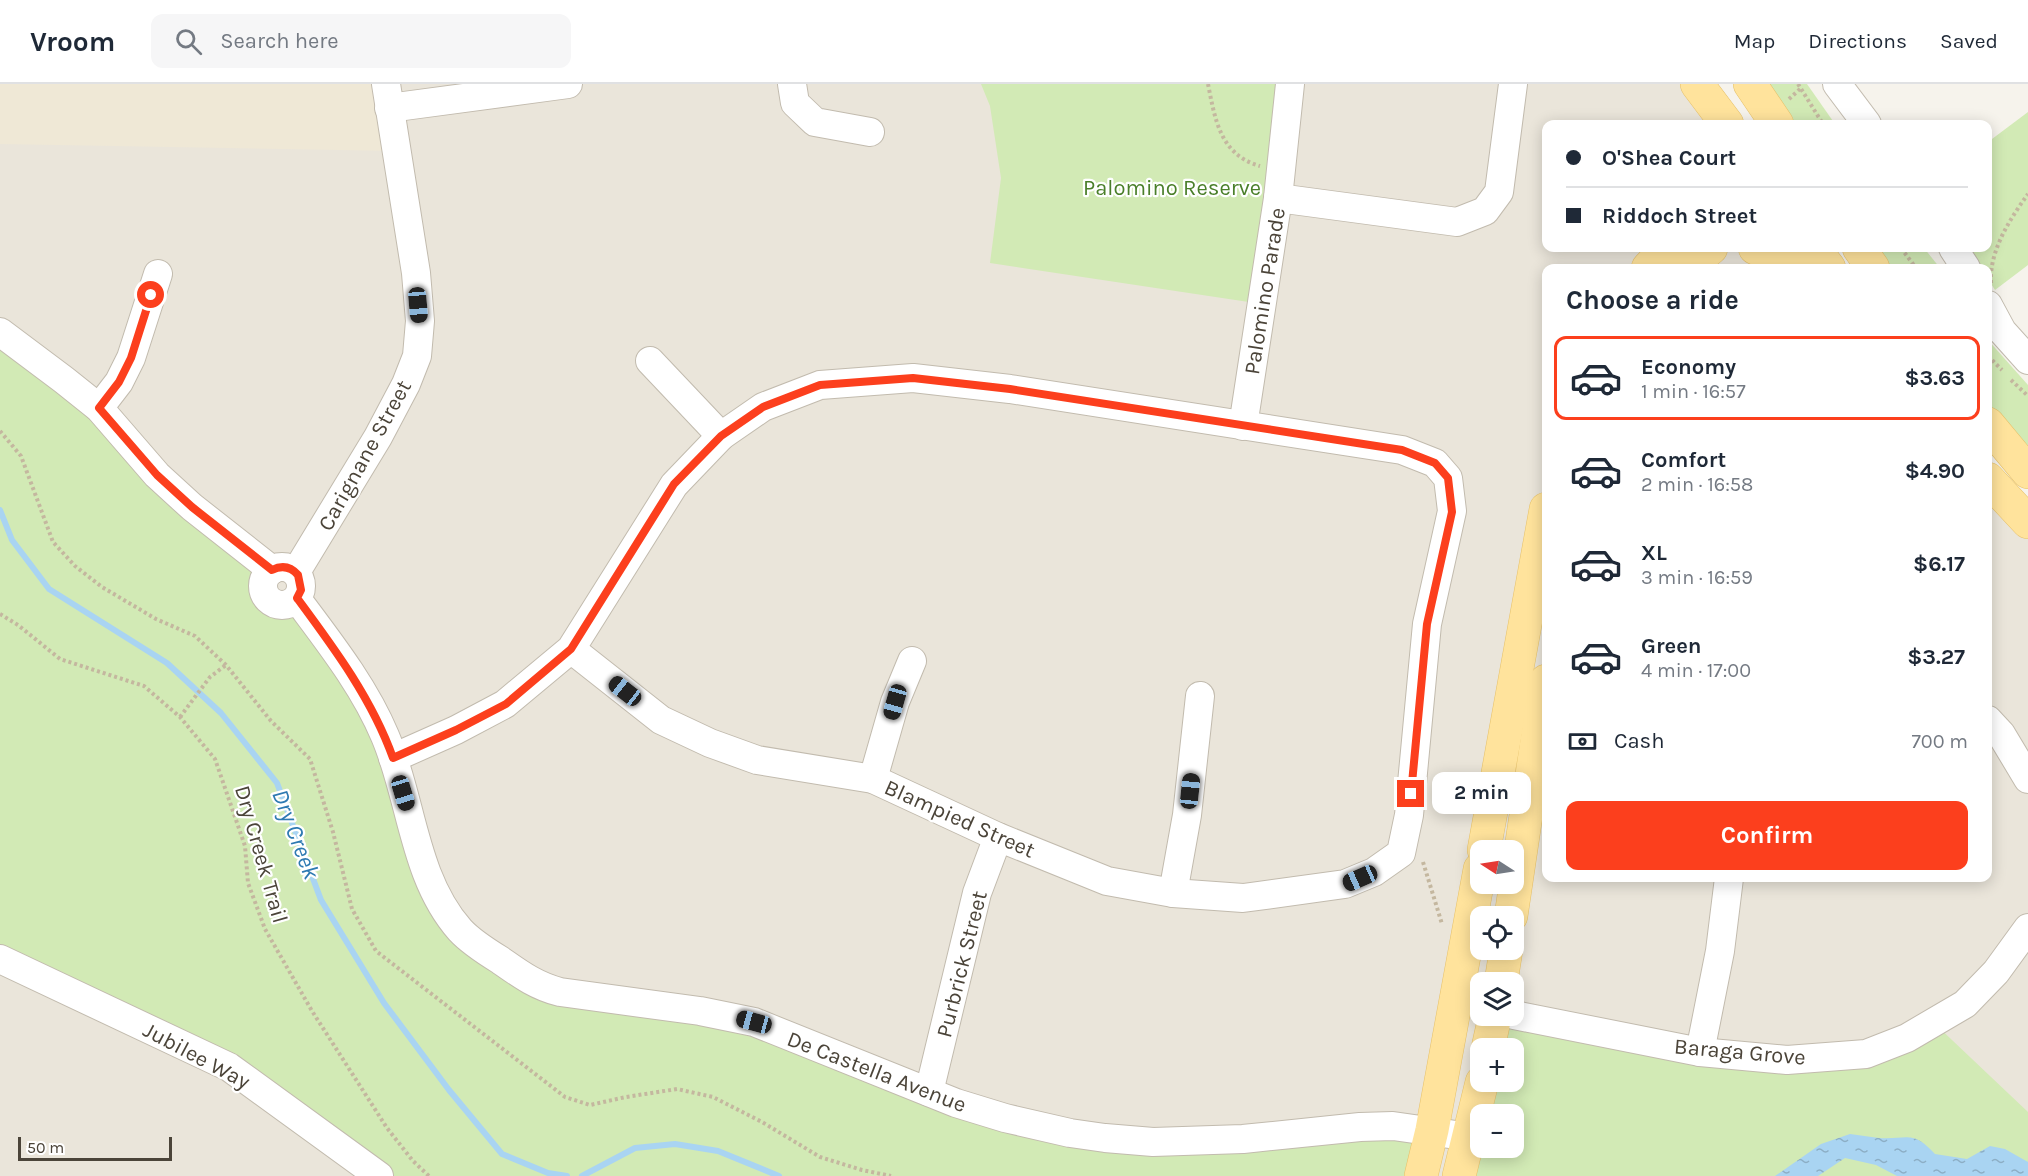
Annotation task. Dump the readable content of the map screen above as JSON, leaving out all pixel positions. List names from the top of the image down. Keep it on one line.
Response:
{"streets":{"street":["Palomino Parade","Carignane Street","Blampied Street","Purbrick Street","Baraga Grove","Jubilee Way","De Castella Avenue"],"path":["Dry Creek Trail"]},"crossings":[["Palomino Parade","Blampied Street"],["Carignane Street","De Castella Avenue"],["Blampied Street","Purbrick Street"],["Purbrick Street","De Castella Avenue"]],"water":["Dry Creek"],"parks":["Palomino Reserve"],"scale_bar":"50 m","north":"left","page":{"header":"Vroom","search":"Search here","nav":["Map","Directions","Saved"],"banner":["O'Shea Court","Riddoch Street"],"heading":"Choose a ride","list":[{"name":"Economy","note":"1 min · 16:57","value":"$3.63"},{"name":"Comfort","note":"2 min · 16:58","value":"$4.90"},{"name":"XL","note":"3 min · 16:59","value":"$6.17"},{"name":"Green","note":"4 min · 17:00","value":"$3.27"}],"pay":["Cash","700 m"],"bubble":"2 min","buttons":"Confirm","map_buttons":["+","−"],"scale":"50 m"}}
